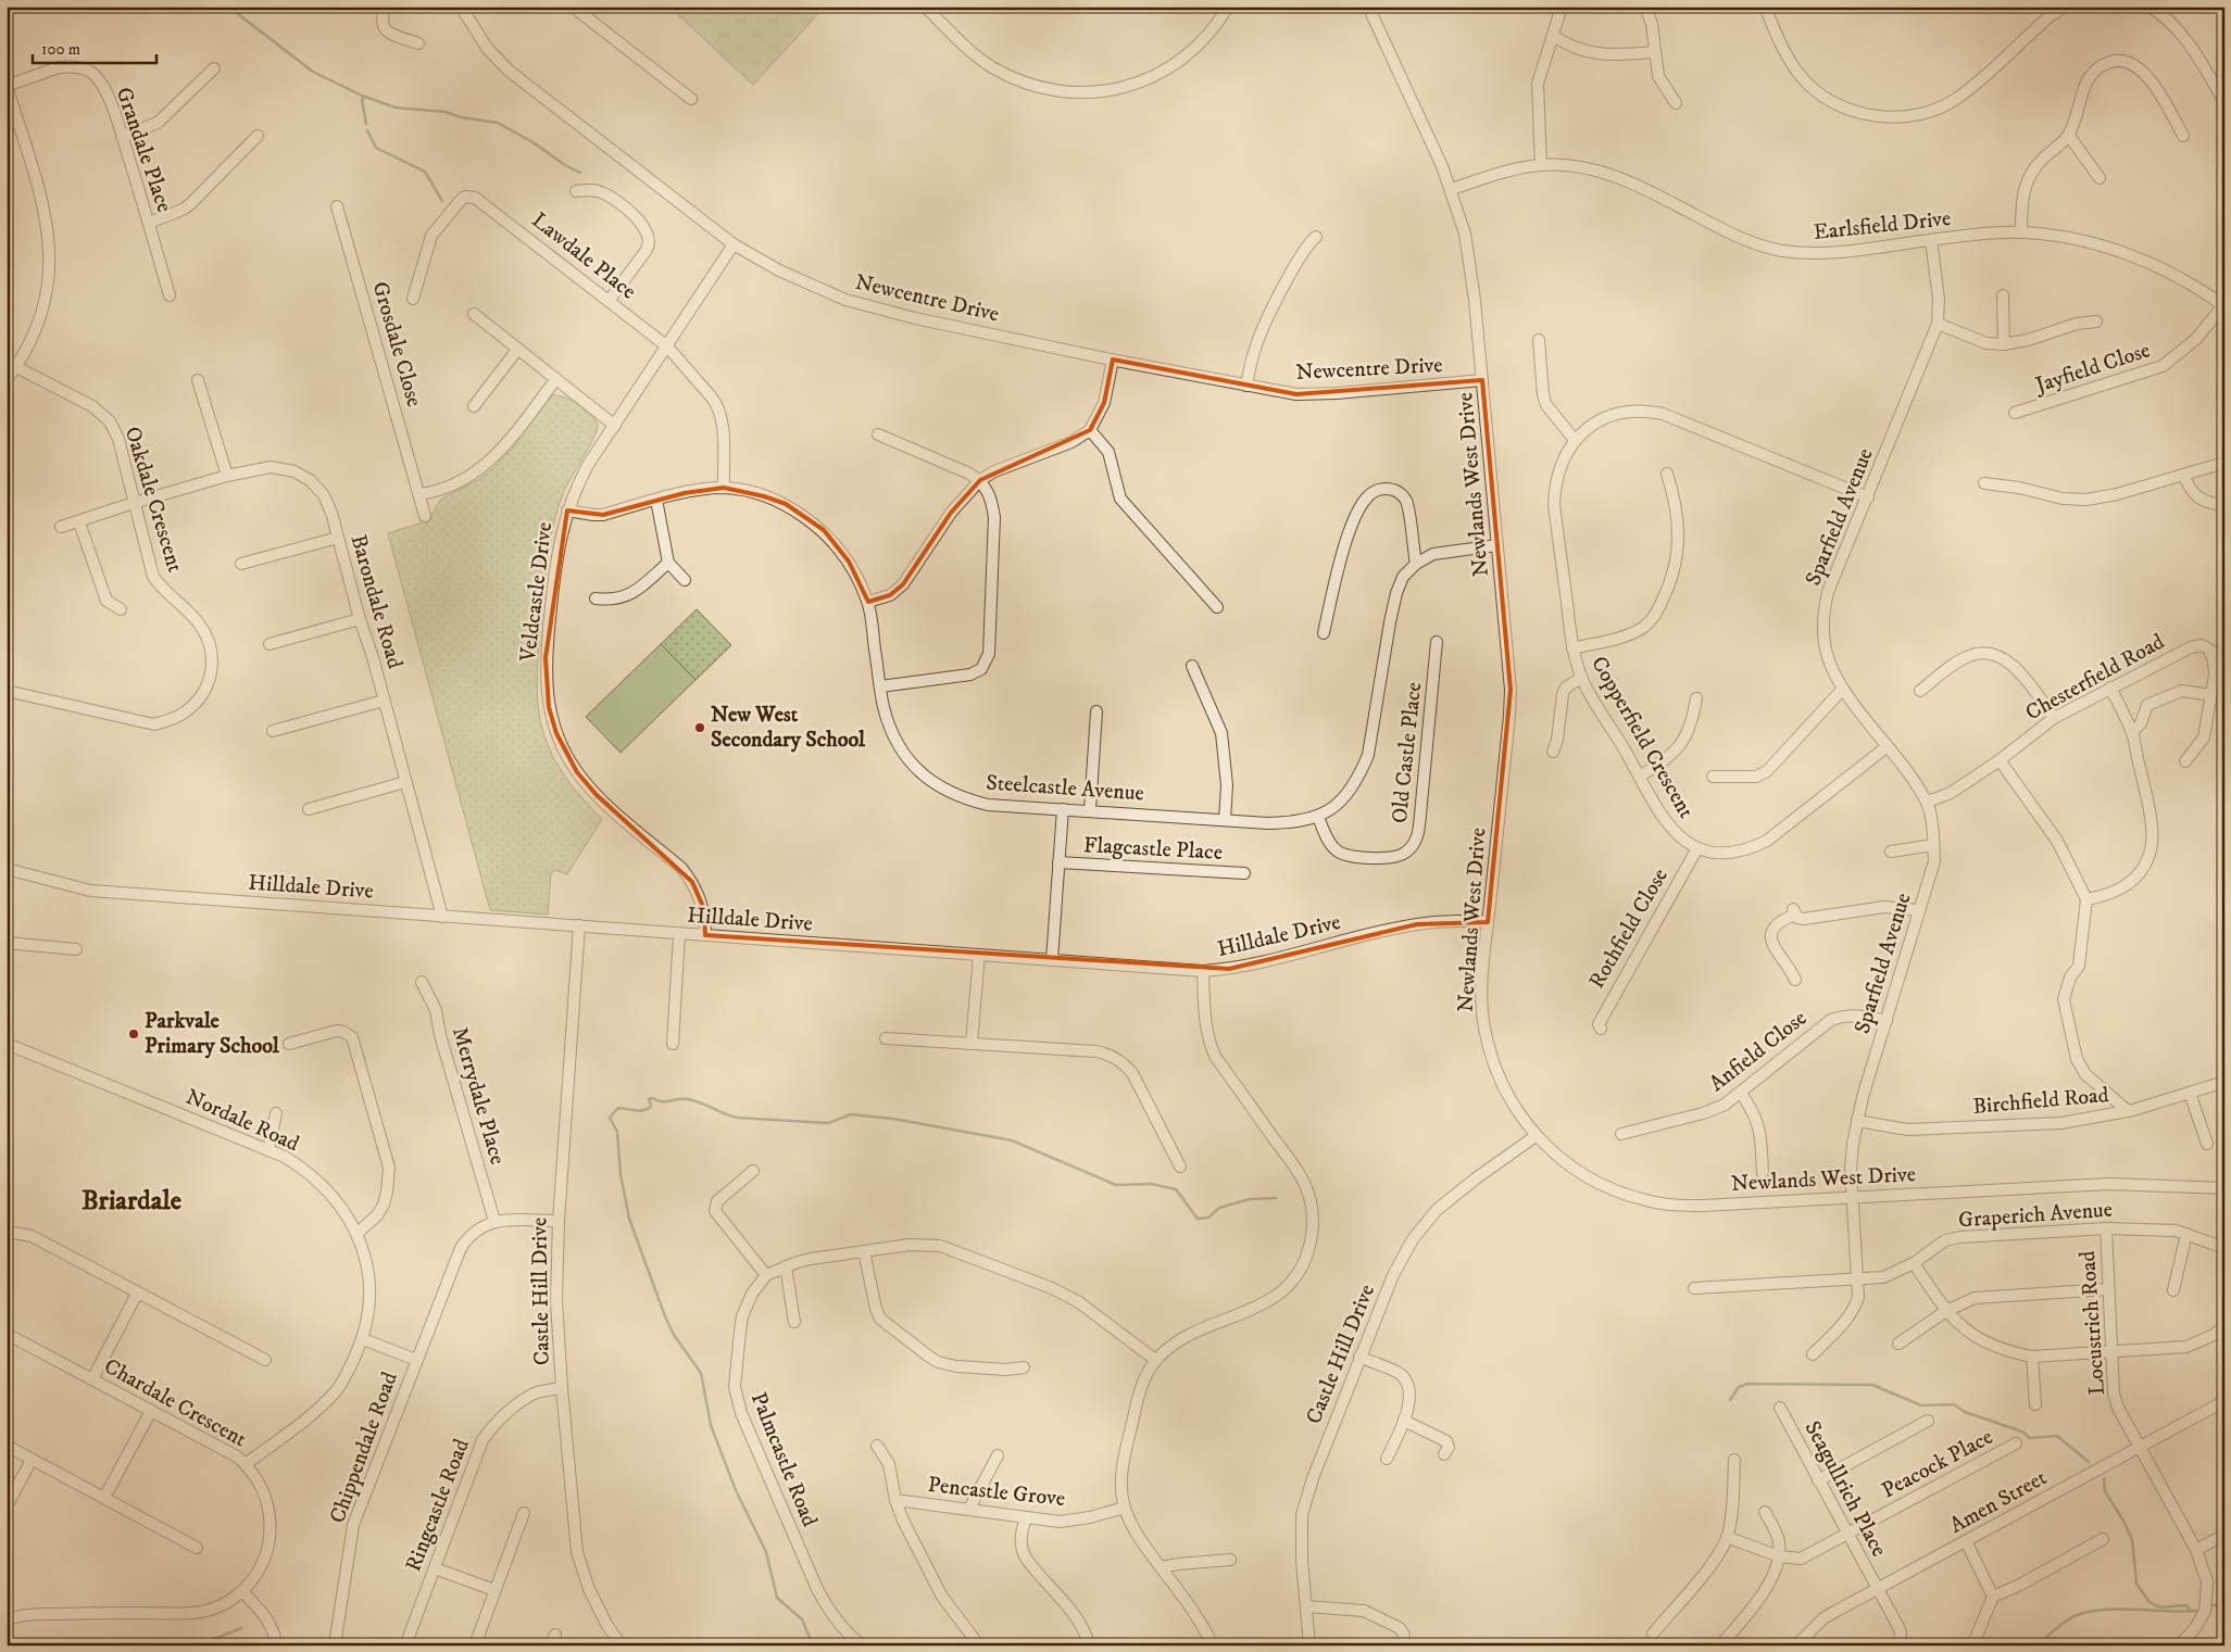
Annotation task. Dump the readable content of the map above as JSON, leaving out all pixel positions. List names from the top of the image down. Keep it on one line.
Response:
{"streets":{"street":["Grandale Place","Earlsfield Drive","Lawdale Place","Newcentre Drive","Grosdale Close","Jayfield Close","Newlands West Drive","Oakdale Crescent","Sparfield Avenue","Veldcastle Drive","Barondale Road","Chesterfield Road","Copperfield Crescent","Old Castle Place","Steelcastle Avenue","Flagcastle Place","Hilldale Drive","Rothfield Close","Anfield Close","Merrydale Place","Birchfield Road","Nordale Road","Graperich Avenue","Castle Hill Drive","Locustrich Road","Chardale Crescent","Chippendale Road","Palmcastle Road","Peacock Place","Seagullrich Place","Pencastle Grove","Amen Street","Ringcastle Road"]},"crossings":[["Earlsfield Drive","Jayfield Close"],["Earlsfield Drive","Newlands West Drive"],["Earlsfield Drive","Sparfield Avenue"],["Lawdale Place","Veldcastle Drive"],["Lawdale Place","Steelcastle Avenue"],["Newcentre Drive","Newlands West Drive"],["Newcentre Drive","Veldcastle Drive"],["Newlands West Drive","Sparfield Avenue"],["Newlands West Drive","Hilldale Drive"],["Newlands West Drive","Castle Hill Drive"],["Oakdale Crescent","Barondale Road"],["Sparfield Avenue","Chesterfield Road"],["Sparfield Avenue","Copperfield Crescent"],["Sparfield Avenue","Anfield Close"],["Sparfield Avenue","Birchfield Road"],["Sparfield Avenue","Graperich Avenue"],["Veldcastle Drive","Steelcastle Avenue"],["Veldcastle Drive","Hilldale Drive"],["Barondale Road","Hilldale Drive"],["Copperfield Crescent","Rothfield Close"],["Old Castle Place","Steelcastle Avenue"],["Hilldale Drive","Castle Hill Drive"],["Merrydale Place","Chippendale Road"],["Nordale Road","Chardale Crescent"],["Nordale Road","Chippendale Road"],["Graperich Avenue","Locustrich Road"],["Castle Hill Drive","Ringcastle Road"],["Locustrich Road","Amen Street"],["Peacock Place","Seagullrich Place"],["Seagullrich Place","Amen Street"]],"districts":["Briardale"],"places":["New West Secondary School","Parkvale Primary School"],"scale_bar":"100 m"}
